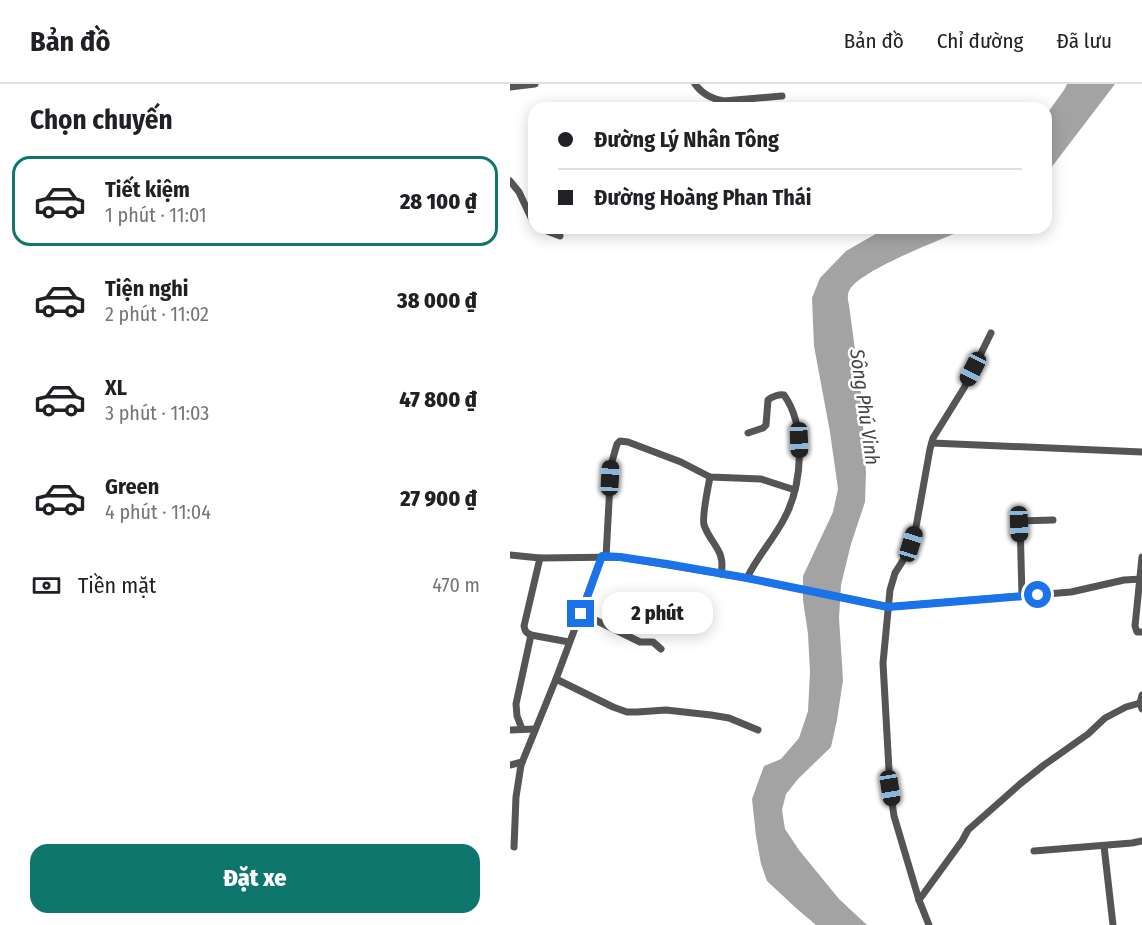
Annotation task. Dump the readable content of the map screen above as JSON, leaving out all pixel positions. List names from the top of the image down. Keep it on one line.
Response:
{"water":["Sông Phú Vinh"],"page":{"header":"Bản đồ","nav":["Bản đồ","Chỉ đường","Đã lưu"],"heading":"Chọn chuyến","banner":["Đường Lý Nhân Tông","Đường Hoàng Phan Thái"],"list":[{"name":"Tiết kiệm","note":"1 phút · 11:01","value":"28 100 ₫"},{"name":"Tiện nghi","note":"2 phút · 11:02","value":"38 000 ₫"},{"name":"XL","note":"3 phút · 11:03","value":"47 800 ₫"},{"name":"Green","note":"4 phút · 11:04","value":"27 900 ₫"}],"pay":["Tiền mặt","470 m"],"bubble":"2 phút","buttons":"Đặt xe"}}
